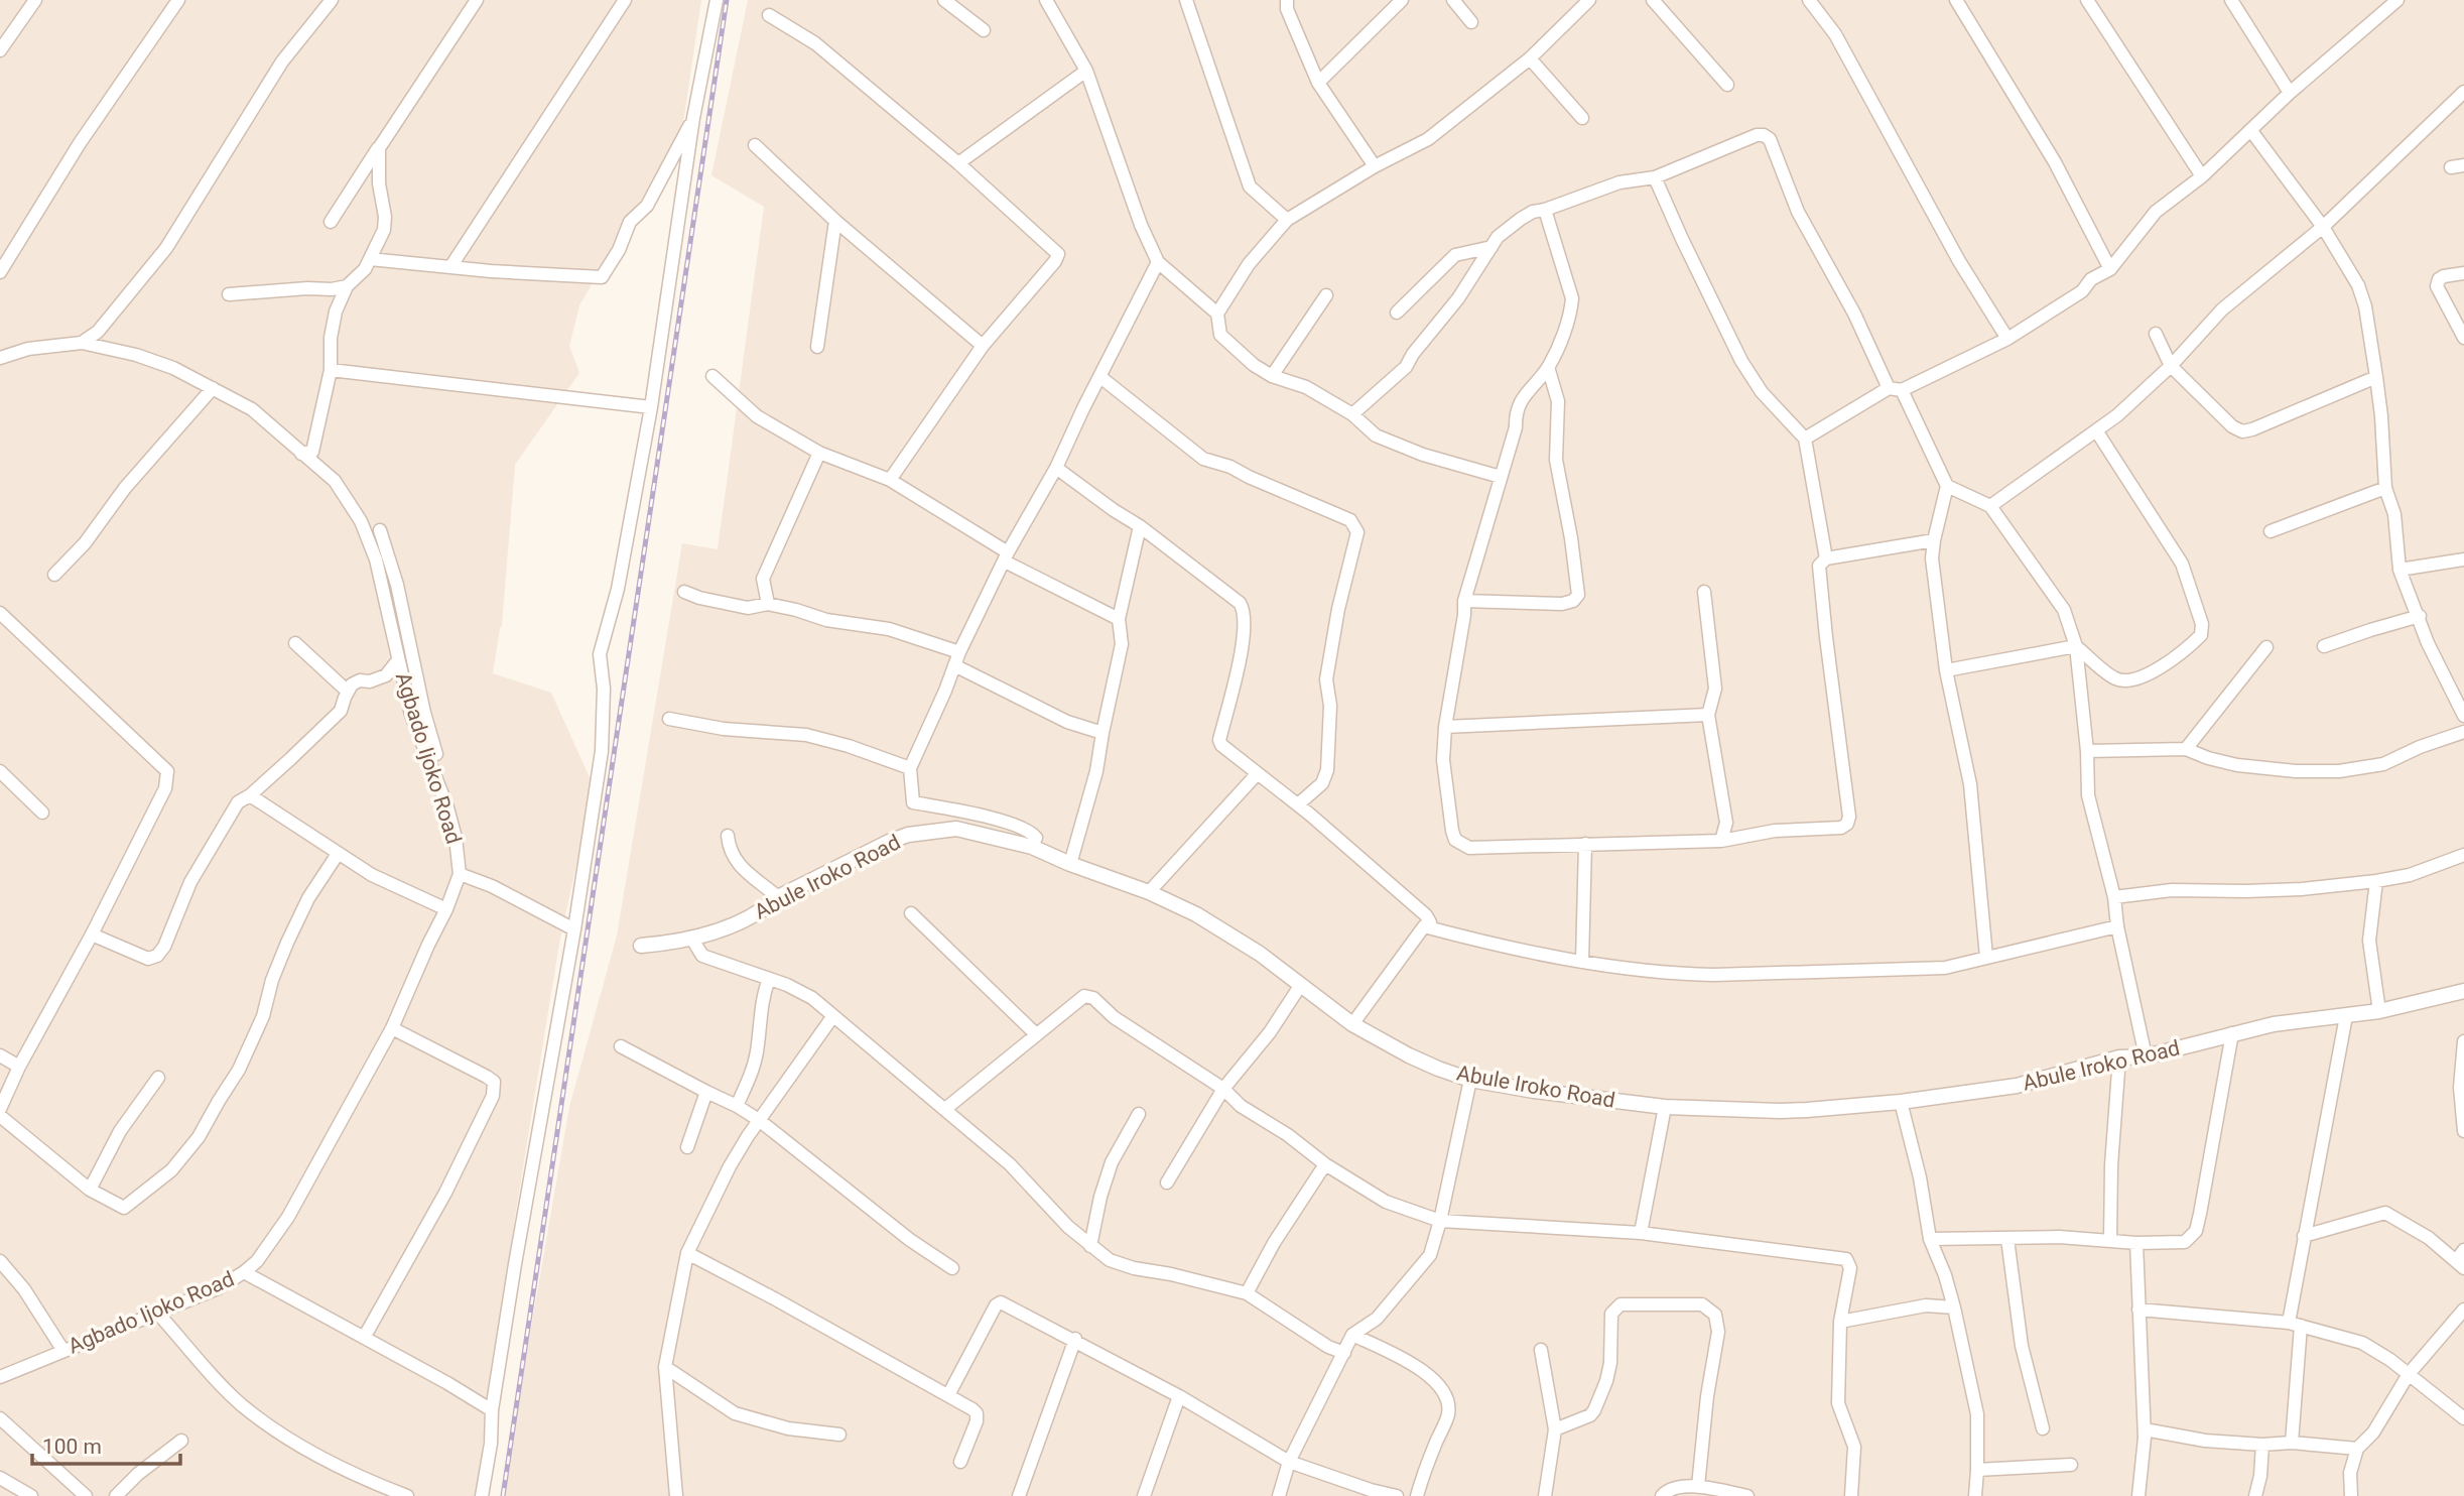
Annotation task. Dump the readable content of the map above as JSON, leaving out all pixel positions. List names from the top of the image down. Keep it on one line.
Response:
{"streets":{"street":["Agbado Ijoko Road","Abule Iroko Road"]},"scale_bar":"100 m"}
